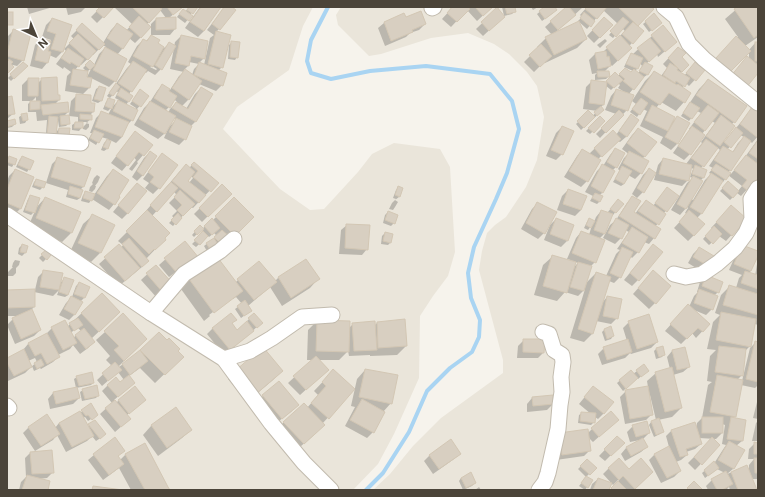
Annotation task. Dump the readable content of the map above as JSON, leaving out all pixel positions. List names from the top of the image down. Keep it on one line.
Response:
{"north":"bottom right"}
